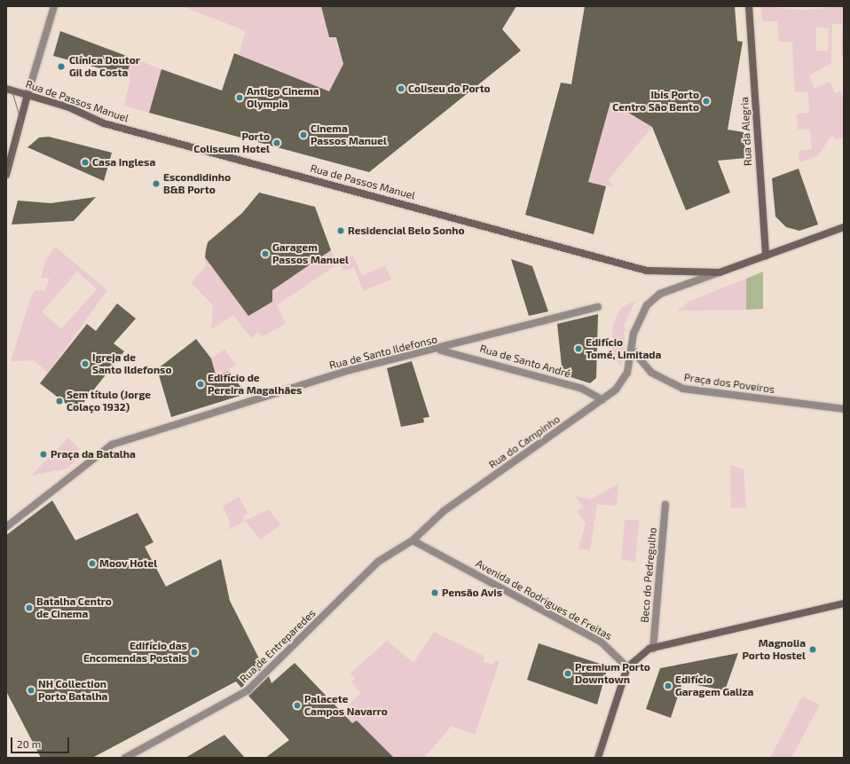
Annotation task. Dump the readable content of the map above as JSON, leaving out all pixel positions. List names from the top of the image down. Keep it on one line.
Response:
{"streets":{"street":["Rua de Passos Manuel","Rua da Alegria","Rua de Santo Ildefonso","Rua de Santo André","Praça dos Poveiros","Rua do Campinho","Beco do Pedregulho","Avenida de Rodrigues de Freitas","Rua de Entreparedes"]},"crossings":[["Rua de Santo Ildefonso","Rua de Santo André"],["Rua de Santo André","Rua do Campinho"],["Praça dos Poveiros","Rua do Campinho"],["Rua do Campinho","Avenida de Rodrigues de Freitas"],["Rua do Campinho","Rua de Entreparedes"],["Avenida de Rodrigues de Freitas","Rua de Entreparedes"]],"places":["Clínica Doutor Gil da Costa","Coliseu do Porto","Antigo Cinema Olympia","Ibis Porto Centro São Bento","Cinema Passos Manuel","Porto Coliseum Hotel","Casa Inglesa","Escondidinho B&B Porto","Residencial Belo Sonho","Garagem Passos Manuel","Edifício Tomé, Limitada","Igreja de Santo Ildefonso","Edifício de Pereira Magalhães","Sem título (Jorge Colaço 1932)","Praça da Batalha","Moov Hotel","Pensão Avis","Batalha Centro de Cinema","Magnolia Porto Hostel","Edifício das Encomendas Postais","Premium Porto Downtown","Edifício Garagem Galiza","NH Collection Porto Batalha","Palacete Campos Navarro"],"scale_bar":"20 m"}
